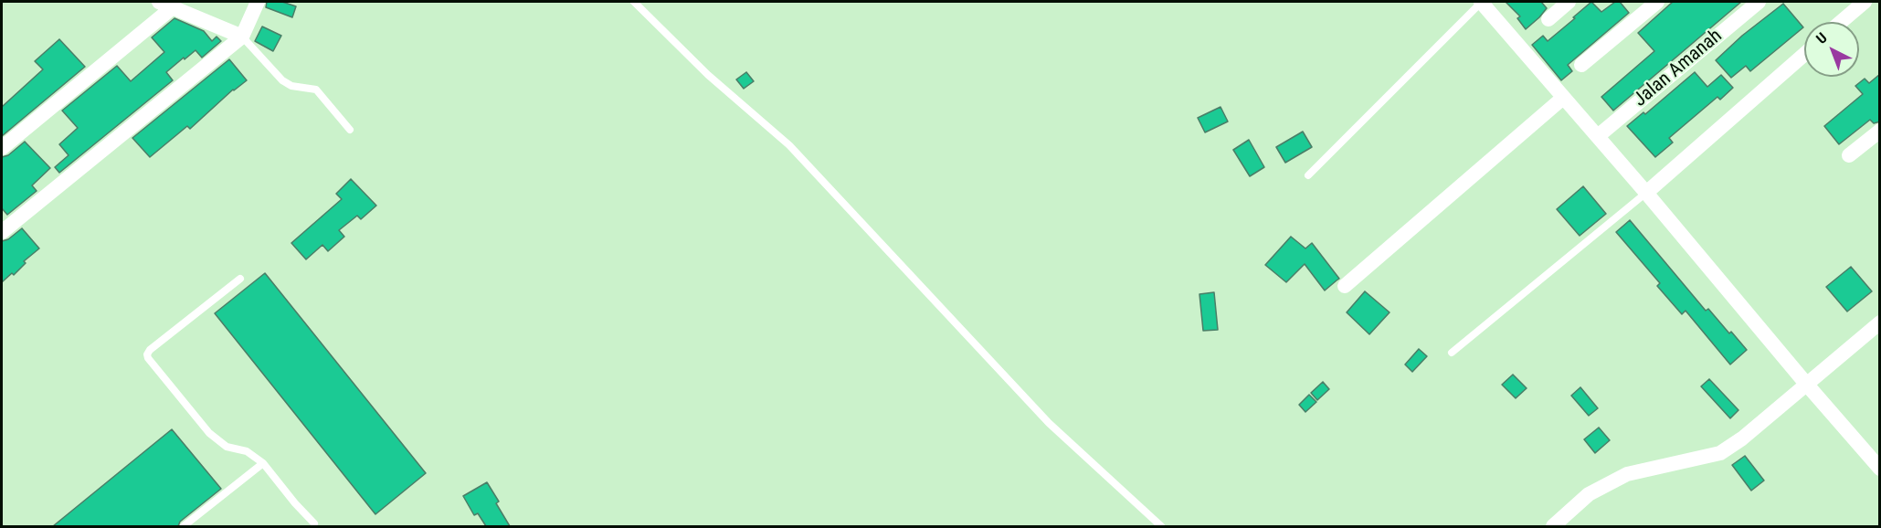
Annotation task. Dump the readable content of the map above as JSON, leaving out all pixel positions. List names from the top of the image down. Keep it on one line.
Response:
{"streets":{"street":["Jalan Amanah"]},"north":"top left"}
